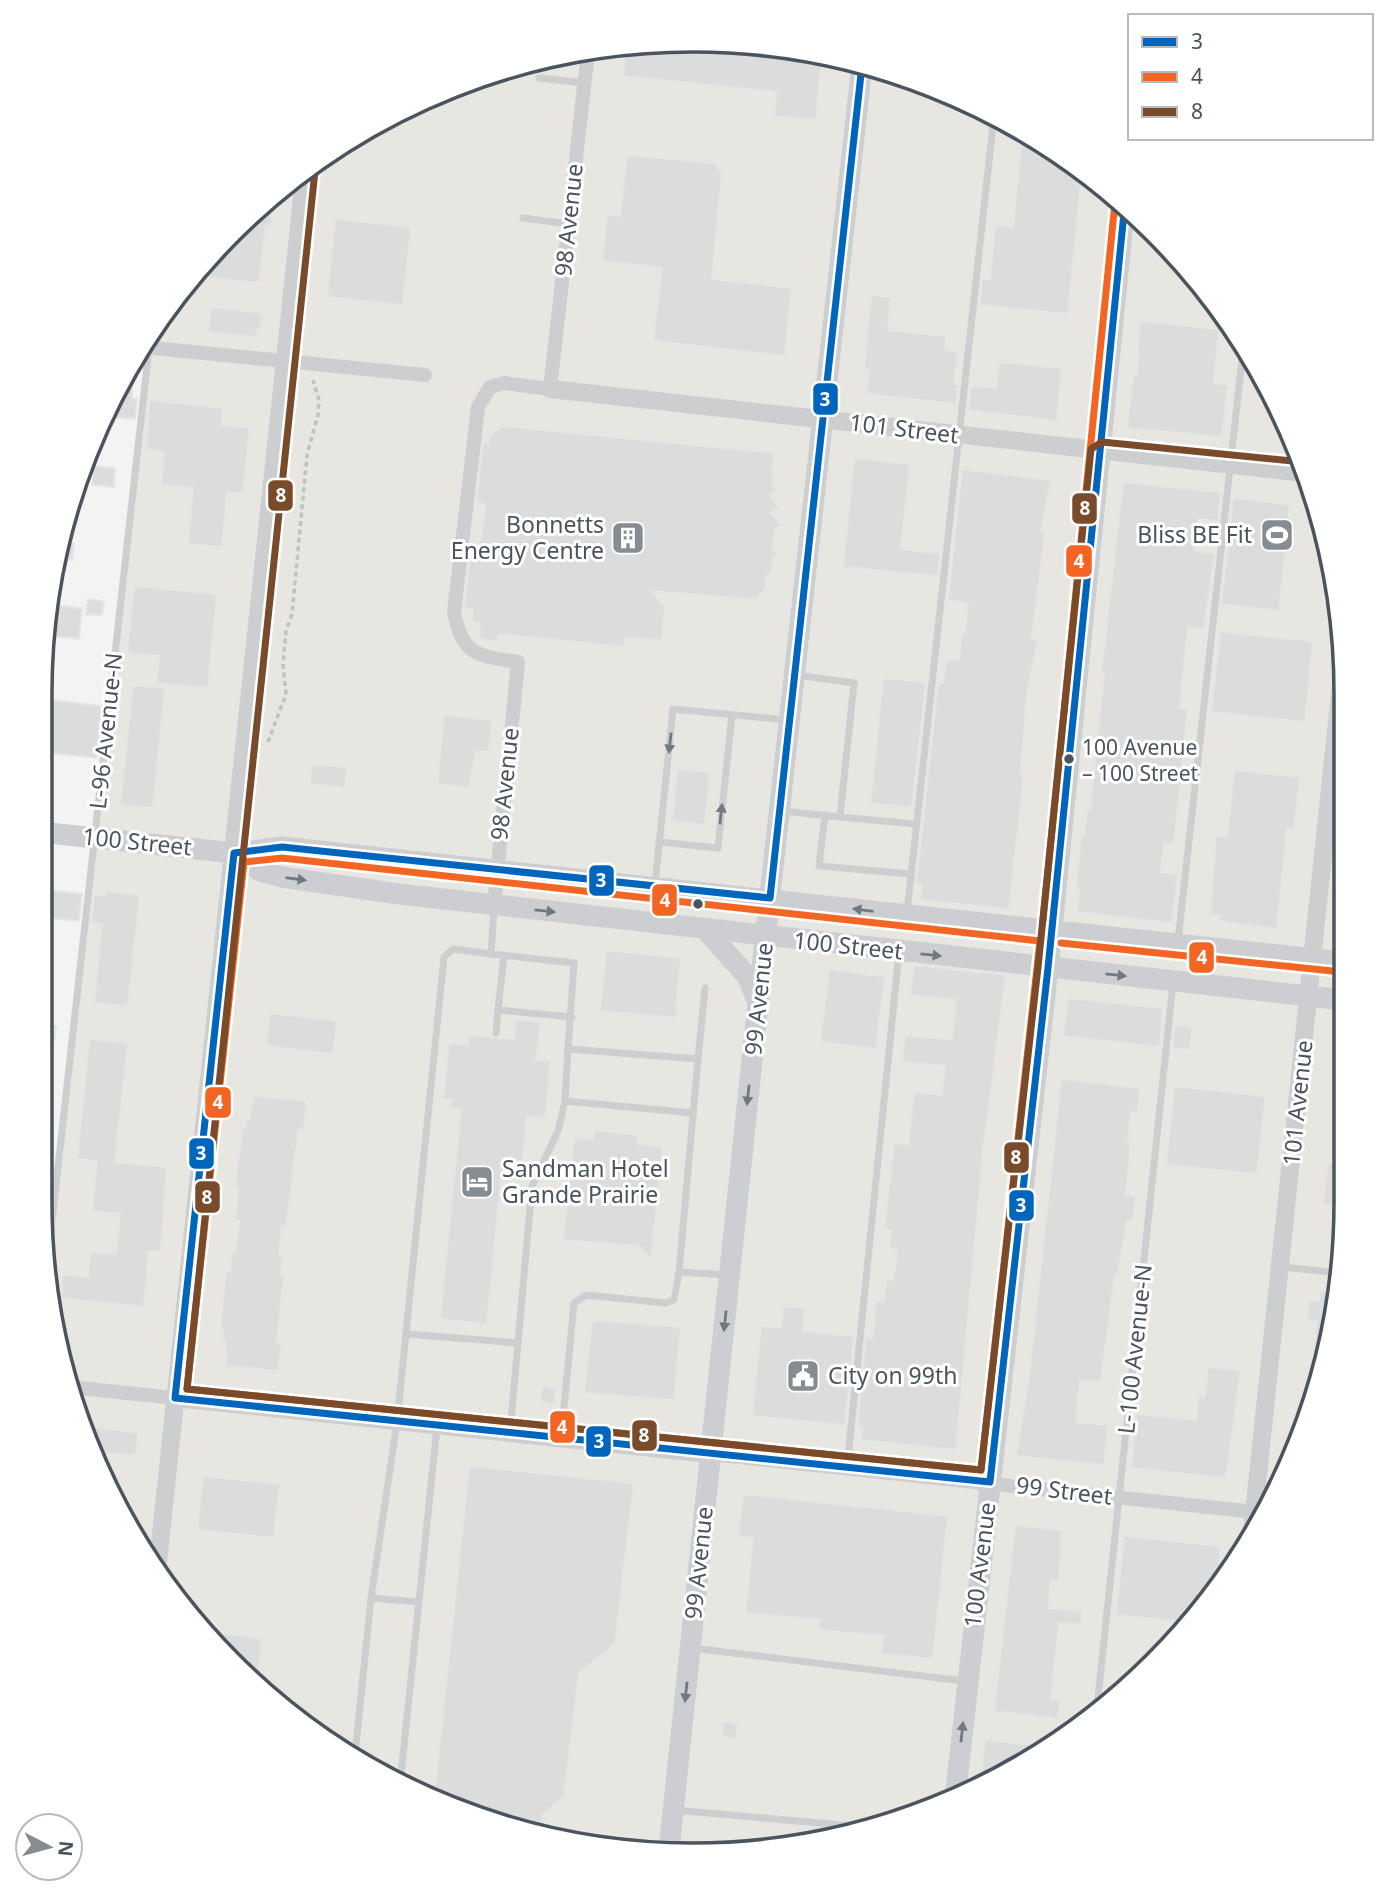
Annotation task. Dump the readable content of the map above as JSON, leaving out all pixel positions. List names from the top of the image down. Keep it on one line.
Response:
{"streets":{"main road":["100 Street","99 Avenue","100 Avenue"],"street":["98 Avenue","101 Street","101 Avenue","99 Street"],"lane":["L-96 Avenue-N","L-100 Avenue-N"]},"crossings":[["98 Avenue","101 Street"],["98 Avenue","100 Street"],["101 Street","99 Avenue"],["101 Street","100 Avenue"],["L-96 Avenue-N","100 Street"],["100 Street","99 Avenue"],["100 Street","101 Avenue"],["100 Street","L-100 Avenue-N"],["100 Street","100 Avenue"],["99 Avenue","99 Street"],["L-100 Avenue-N","99 Street"],["99 Street","100 Avenue"]],"places":{"sports":["Bliss BE Fit"],"building":["Bonnetts Energy Centre"],"other":["100 Avenue – 100 Street"],"hotel":["Sandman Hotel Grande Prairie"],"public building":["City on 99th"]},"lines":["transit line 3","transit line 8","transit line 4"],"legend":["3","4","8"],"north":"right"}
